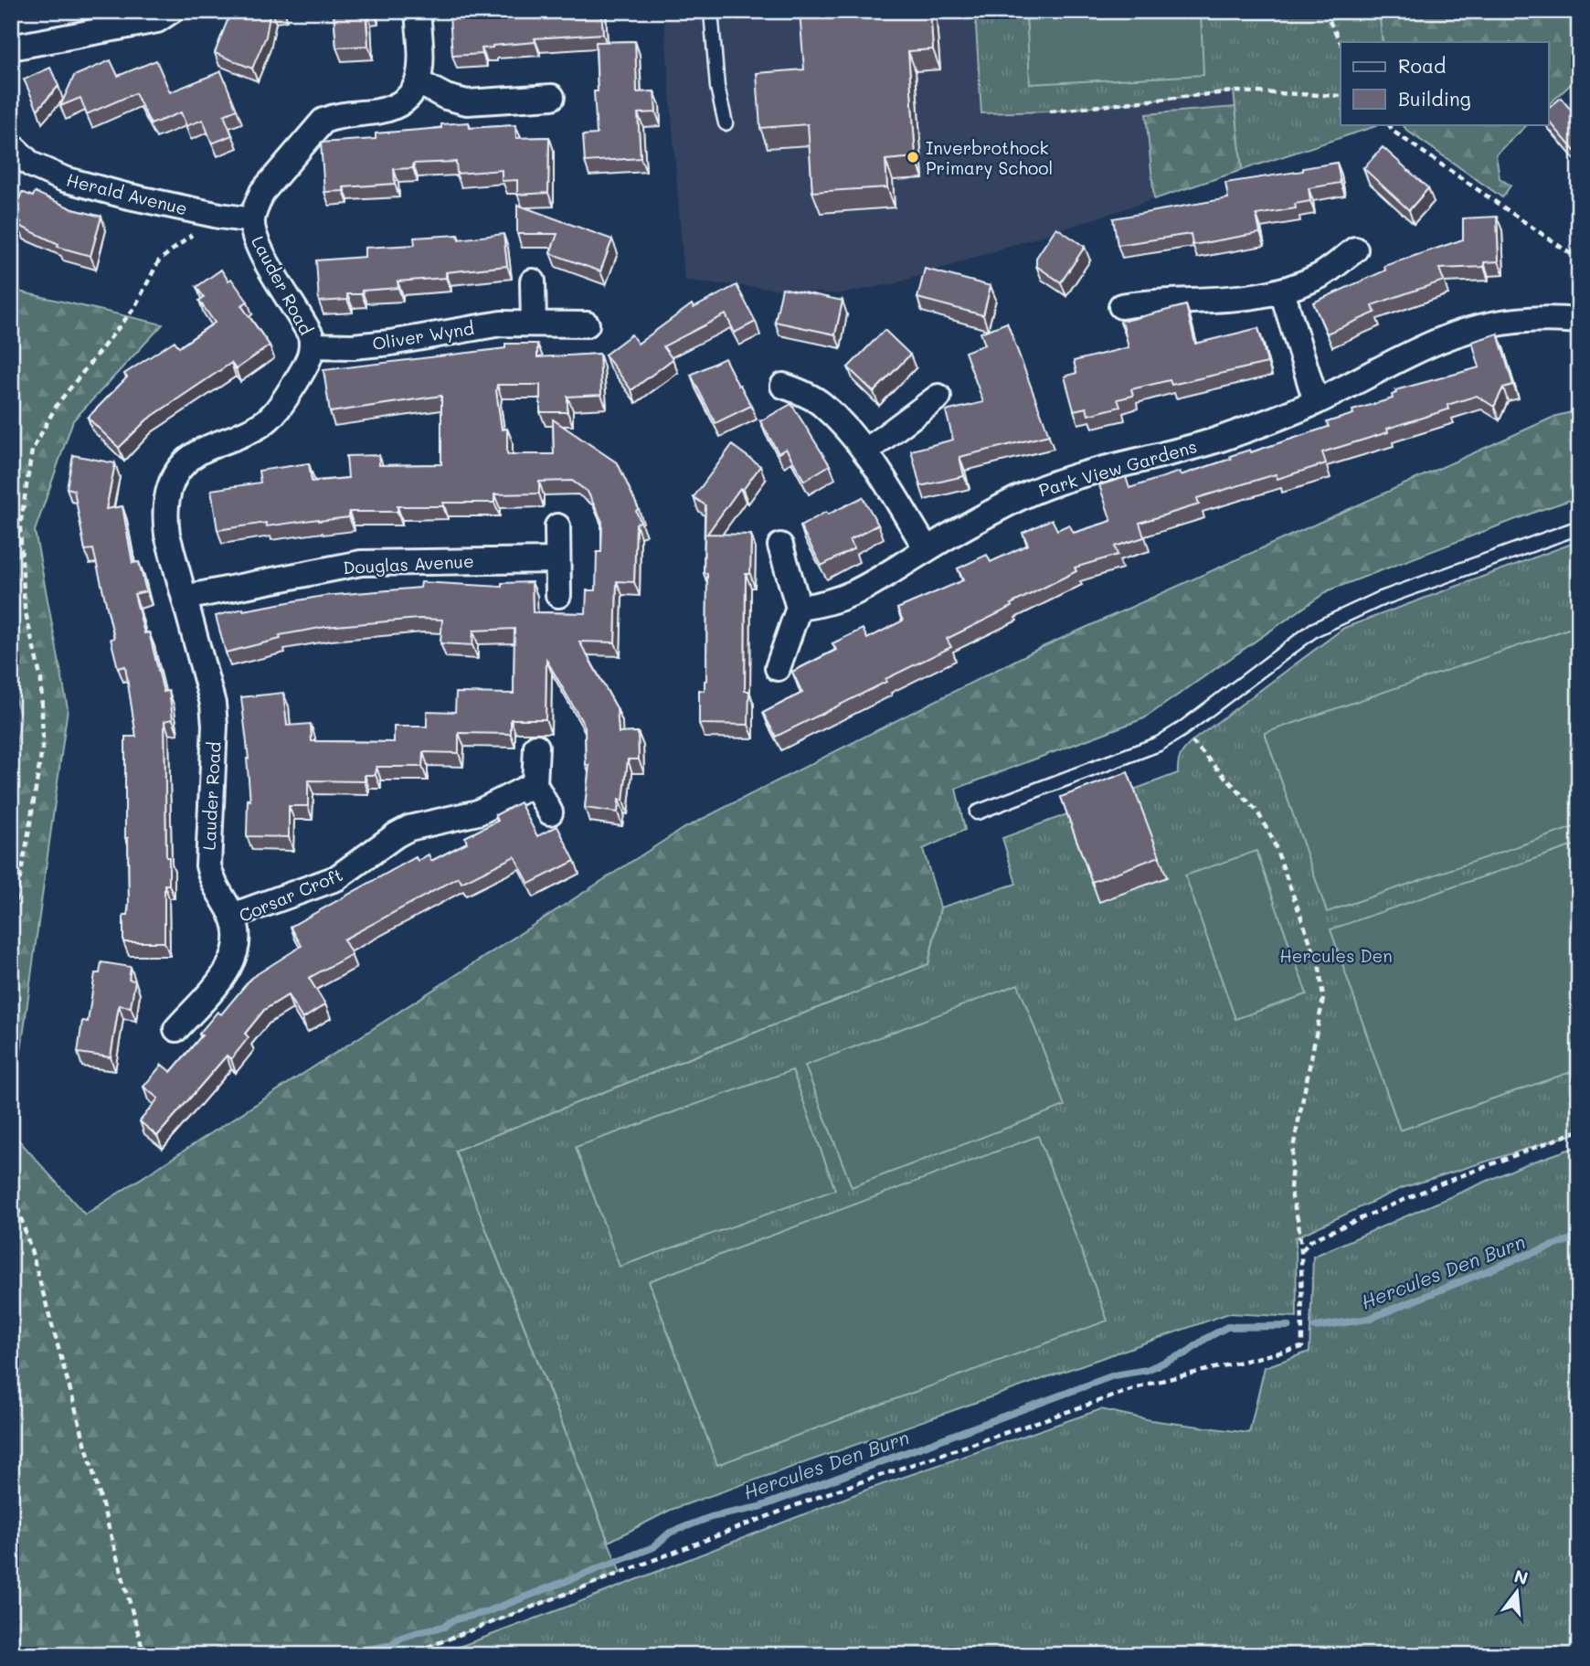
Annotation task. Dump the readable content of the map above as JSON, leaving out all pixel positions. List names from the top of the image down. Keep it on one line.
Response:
{"streets":{"street":["Herald Avenue","Lauder Road","Oliver Wynd","Park View Gardens","Douglas Avenue","Corsar Croft"]},"crossings":[["Herald Avenue","Lauder Road"],["Lauder Road","Oliver Wynd"],["Lauder Road","Douglas Avenue"],["Lauder Road","Corsar Croft"]],"water":["Hercules Den Burn"],"parks":["Hercules Den"],"places":["Inverbrothock Primary School"],"legend":["Road","Building"],"north":"top"}
